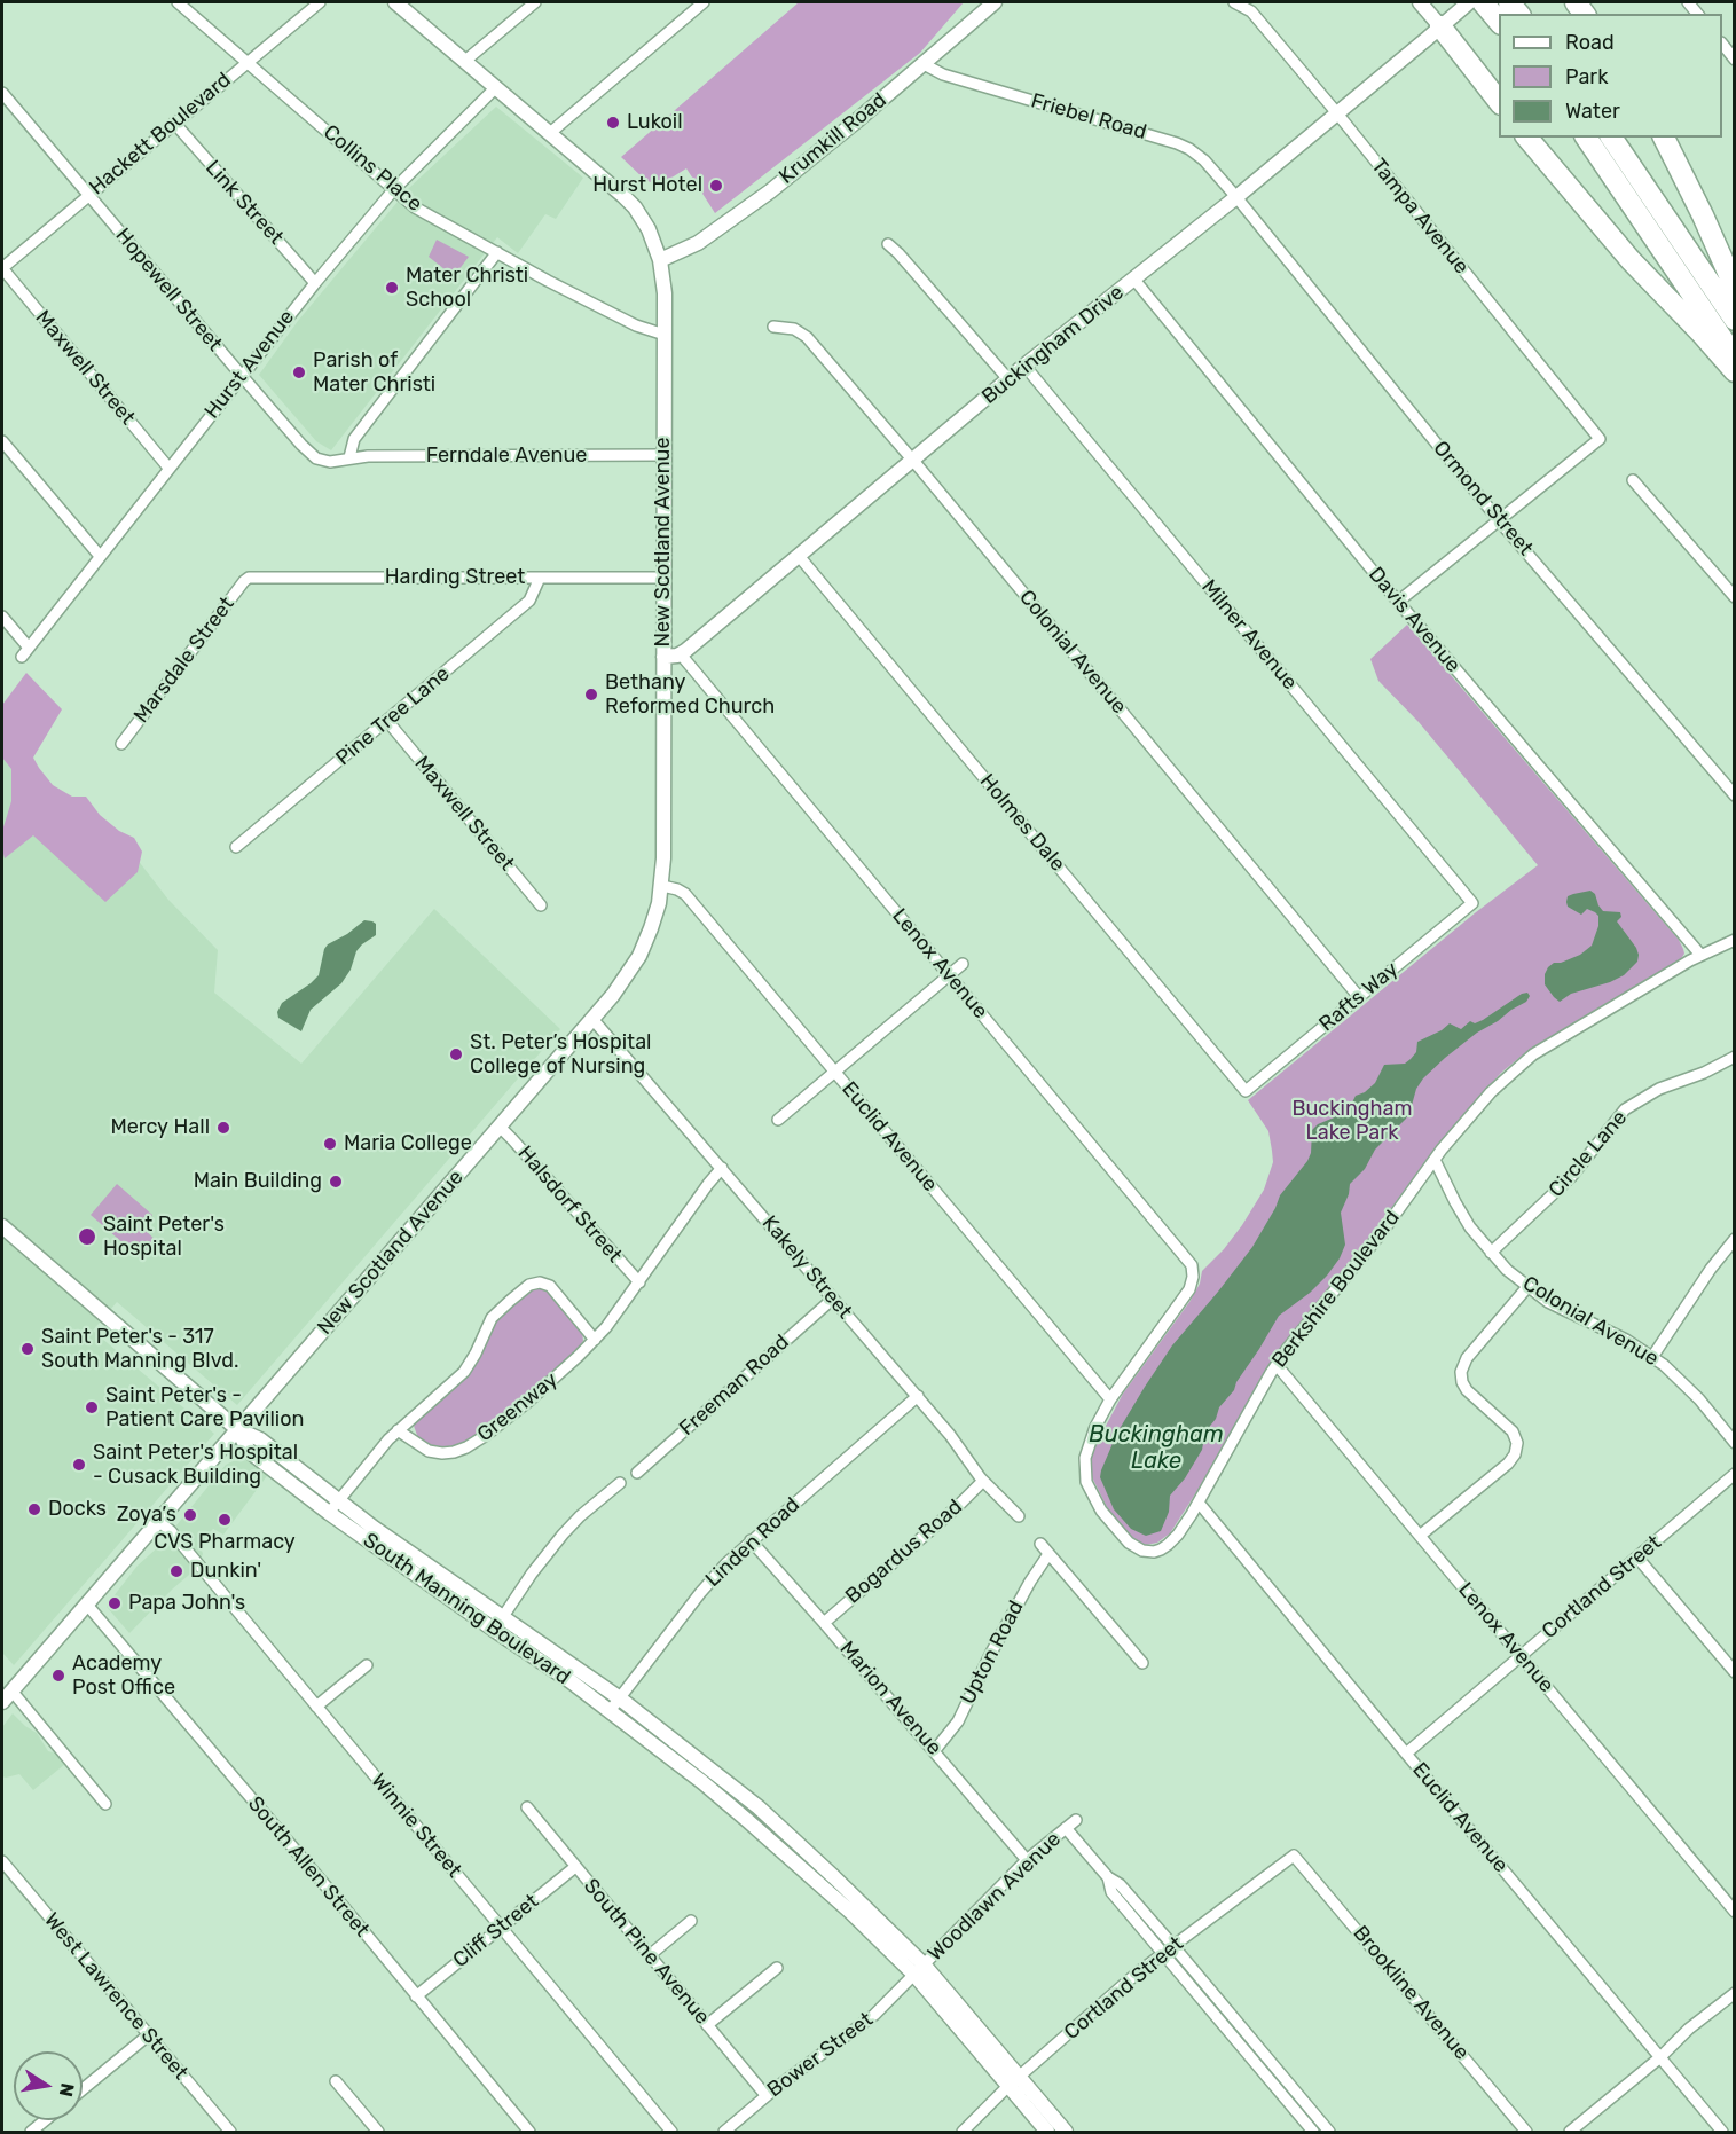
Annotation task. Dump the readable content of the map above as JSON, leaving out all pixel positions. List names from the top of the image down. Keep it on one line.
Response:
{"streets":{"street":["Friebel Road","Hackett Boulevard","Krumkill Road","Collins Place","Link Street","Tampa Avenue","Hopewell Street","Buckingham Drive","Hurst Avenue","Maxwell Street","Ferndale Avenue","Ormond Street","New Scotland Avenue","Harding Street","Davis Avenue","Milner Avenue","Colonial Avenue","Marsdale Street","Pine Tree Lane","Holmes Dale","Lenox Avenue","Rafts Way","Euclid Avenue","Circle Lane","Halsdorf Street","Kakely Street","Berkshire Boulevard","Freeman Road","Greenway","Linden Road","Bogardus Road","Cortland Street","South Manning Boulevard","Upton Road","Marion Avenue","Winnie Street","South Allen Street","Woodlawn Avenue","Cliff Street","South Pine Avenue","Brookline Avenue","West Lawrence Street","Bower Street"]},"crossings":[["Friebel Road","Krumkill Road"],["Friebel Road","Buckingham Drive"],["Friebel Road","Ormond Street"],["Hackett Boulevard","Collins Place"],["Hackett Boulevard","Link Street"],["Hackett Boulevard","Hopewell Street"],["Hackett Boulevard","Maxwell Street"],["Krumkill Road","New Scotland Avenue"],["Collins Place","Hurst Avenue"],["Collins Place","New Scotland Avenue"],["Link Street","Hurst Avenue"],["Tampa Avenue","Buckingham Drive"],["Tampa Avenue","Ormond Street"],["Hopewell Street","Hurst Avenue"],["Hopewell Street","Ferndale Avenue"],["Buckingham Drive","Ormond Street"],["Buckingham Drive","Davis Avenue"],["Buckingham Drive","Milner Avenue"],["Buckingham Drive","Colonial Avenue"],["Buckingham Drive","Holmes Dale"],["Buckingham Drive","Lenox Avenue"],["Hurst Avenue","Maxwell Street"],["Hurst Avenue","New Scotland Avenue"],["Maxwell Street","Pine Tree Lane"],["Ferndale Avenue","New Scotland Avenue"],["New Scotland Avenue","Harding Street"],["New Scotland Avenue","Euclid Avenue"],["New Scotland Avenue","Halsdorf Street"],["New Scotland Avenue","Kakely Street"],["New Scotland Avenue","South Manning Boulevard"],["New Scotland Avenue","Winnie Street"],["New Scotland Avenue","South Allen Street"],["Harding Street","Marsdale Street"],["Harding Street","Pine Tree Lane"],["Davis Avenue","Berkshire Boulevard"],["Milner Avenue","Rafts Way"],["Colonial Avenue","Rafts Way"],["Colonial Avenue","Circle Lane"],["Colonial Avenue","Berkshire Boulevard"],["Holmes Dale","Rafts Way"],["Lenox Avenue","Berkshire Boulevard"],["Lenox Avenue","Cortland Street"],["Euclid Avenue","Berkshire Boulevard"],["Euclid Avenue","Cortland Street"],["Halsdorf Street","Greenway"],["Kakely Street","Freeman Road"],["Kakely Street","Greenway"],["Kakely Street","Linden Road"],["Kakely Street","Bogardus Road"],["Linden Road","South Manning Boulevard"],["Linden Road","Marion Avenue"],["Bogardus Road","Marion Avenue"],["Cortland Street","South Manning Boulevard"],["Cortland Street","Brookline Avenue"],["South Manning Boulevard","Woodlawn Avenue"],["South Manning Boulevard","Bower Street"],["Upton Road","Marion Avenue"],["Marion Avenue","Woodlawn Avenue"],["Winnie Street","Cliff Street"],["South Allen Street","Cliff Street"],["Woodlawn Avenue","Bower Street"],["Cliff Street","South Pine Avenue"],["South Pine Avenue","Bower Street"]],"water":["Buckingham Lake"],"parks":["Buckingham Lake Park"],"places":["Lukoil","Hurst Hotel","Mater Christi School","Parish of Mater Christi","Bethany Reformed Church","St. Peter’s Hospital College of Nursing","Mercy Hall","Maria College","Main Building","Saint Peter's Hospital","Saint Peter's - 317 South Manning Blvd.","Saint Peter's - Patient Care Pavilion","Saint Peter's Hospital - Cusack Building","Docks","Zoya’s","CVS Pharmacy","Dunkin'","Papa John's","Academy Post Office"],"legend":["Road","Park","Water"],"north":"right"}
